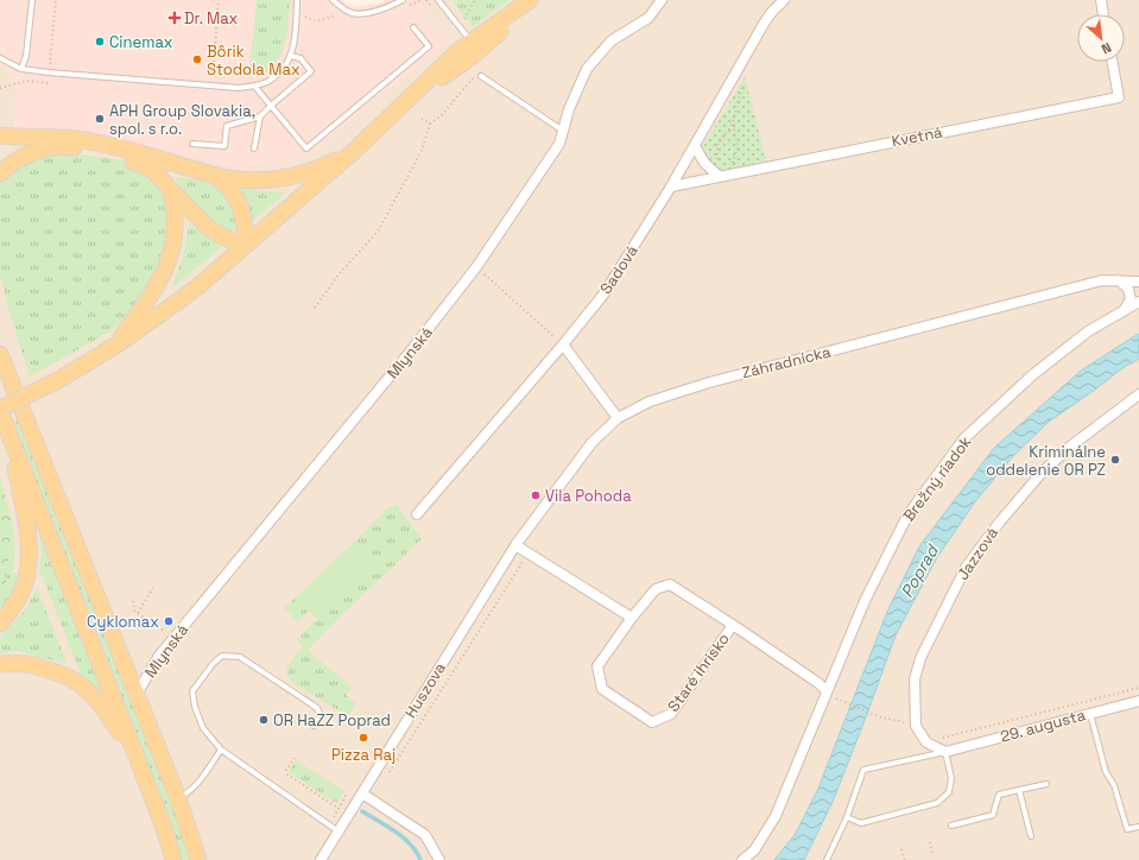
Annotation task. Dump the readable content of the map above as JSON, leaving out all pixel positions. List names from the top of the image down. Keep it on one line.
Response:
{"streets":{"street":["Kvetná","Sadová","Mlynská","Záhradnícka","Brežný riadok","Jazzová","Staré ihrisko","Huszova","29. augusta"]},"crossings":[["Kvetná","Sadová"],["Záhradnícka","Huszova"]],"water":["Poprad"],"places":{"health":["Dr. Max"],"other":["Cinemax","Bôrik Stodola Max","APH Group Slovakia, spol. s r.o.","Kriminálne oddelenie OR PZ","Vila Pohoda","Cyklomax","OR HaZZ Poprad","Pizza Raj"]},"north":"bottom right"}
